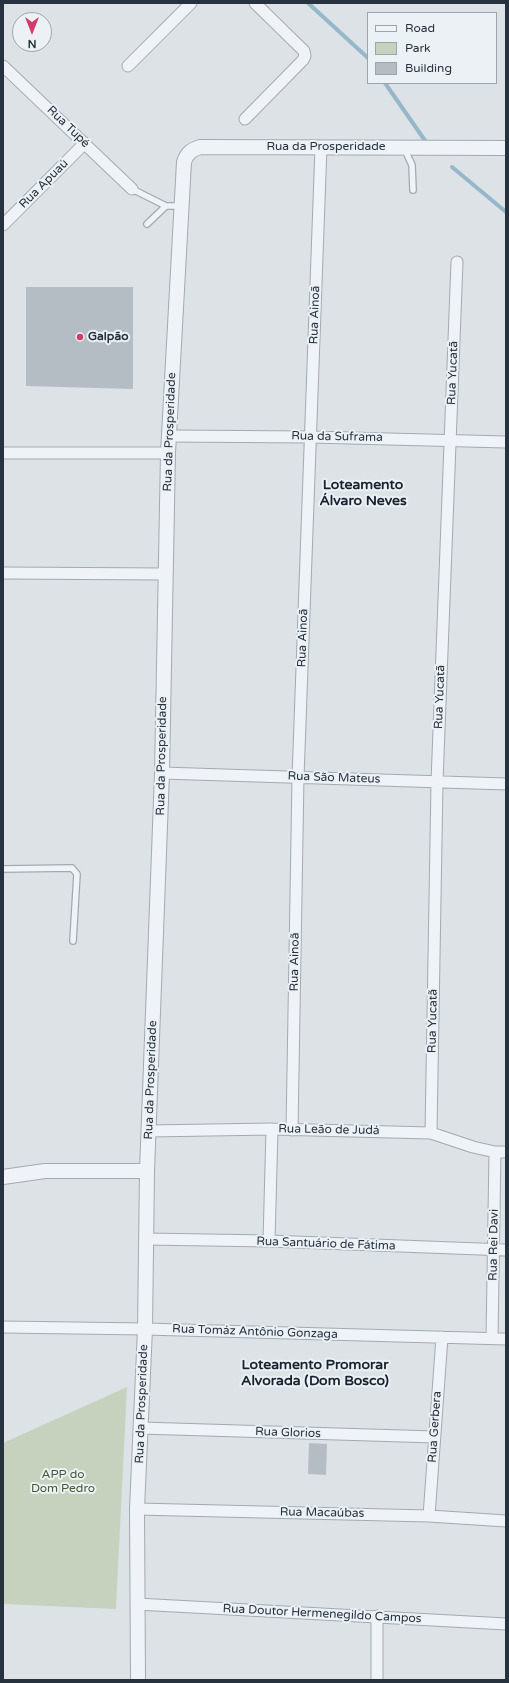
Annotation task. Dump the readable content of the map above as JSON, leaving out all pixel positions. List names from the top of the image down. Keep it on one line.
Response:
{"streets":{"street":["Rua Tupé","Rua da Prosperidade","Rua Apuaú","Rua Ainoã","Rua Yucatã","Rua da Suframa","Rua São Mateus","Rua Leão de Judá","Rua Santuário de Fátima","Rua Rei Davi","Rua Tomáz Antônio Gonzaga","Rua Gerbera","Rua Glorios","Rua Macaúbas","Rua Doutor Hermenegildo Campos"]},"crossings":[["Rua Tupé","Rua Apuaú"],["Rua da Prosperidade","Rua Ainoã"],["Rua da Prosperidade","Rua da Suframa"],["Rua da Prosperidade","Rua São Mateus"],["Rua da Prosperidade","Rua Leão de Judá"],["Rua da Prosperidade","Rua Santuário de Fátima"],["Rua da Prosperidade","Rua Tomáz Antônio Gonzaga"],["Rua da Prosperidade","Rua Glorios"],["Rua da Prosperidade","Rua Macaúbas"],["Rua da Prosperidade","Rua Doutor Hermenegildo Campos"],["Rua Ainoã","Rua da Suframa"],["Rua Ainoã","Rua São Mateus"],["Rua Ainoã","Rua Leão de Judá"],["Rua Yucatã","Rua da Suframa"],["Rua Yucatã","Rua São Mateus"],["Rua Yucatã","Rua Leão de Judá"],["Rua Leão de Judá","Rua Rei Davi"],["Rua Santuário de Fátima","Rua Rei Davi"],["Rua Rei Davi","Rua Tomáz Antônio Gonzaga"],["Rua Tomáz Antônio Gonzaga","Rua Gerbera"],["Rua Gerbera","Rua Glorios"],["Rua Gerbera","Rua Macaúbas"]],"districts":["Loteamento Álvaro Neves","Loteamento Promorar Alvorada (Dom Bosco)"],"parks":["APP do Dom Pedro"],"places":["Galpão"],"legend":["Road","Park","Building"],"north":"bottom"}
